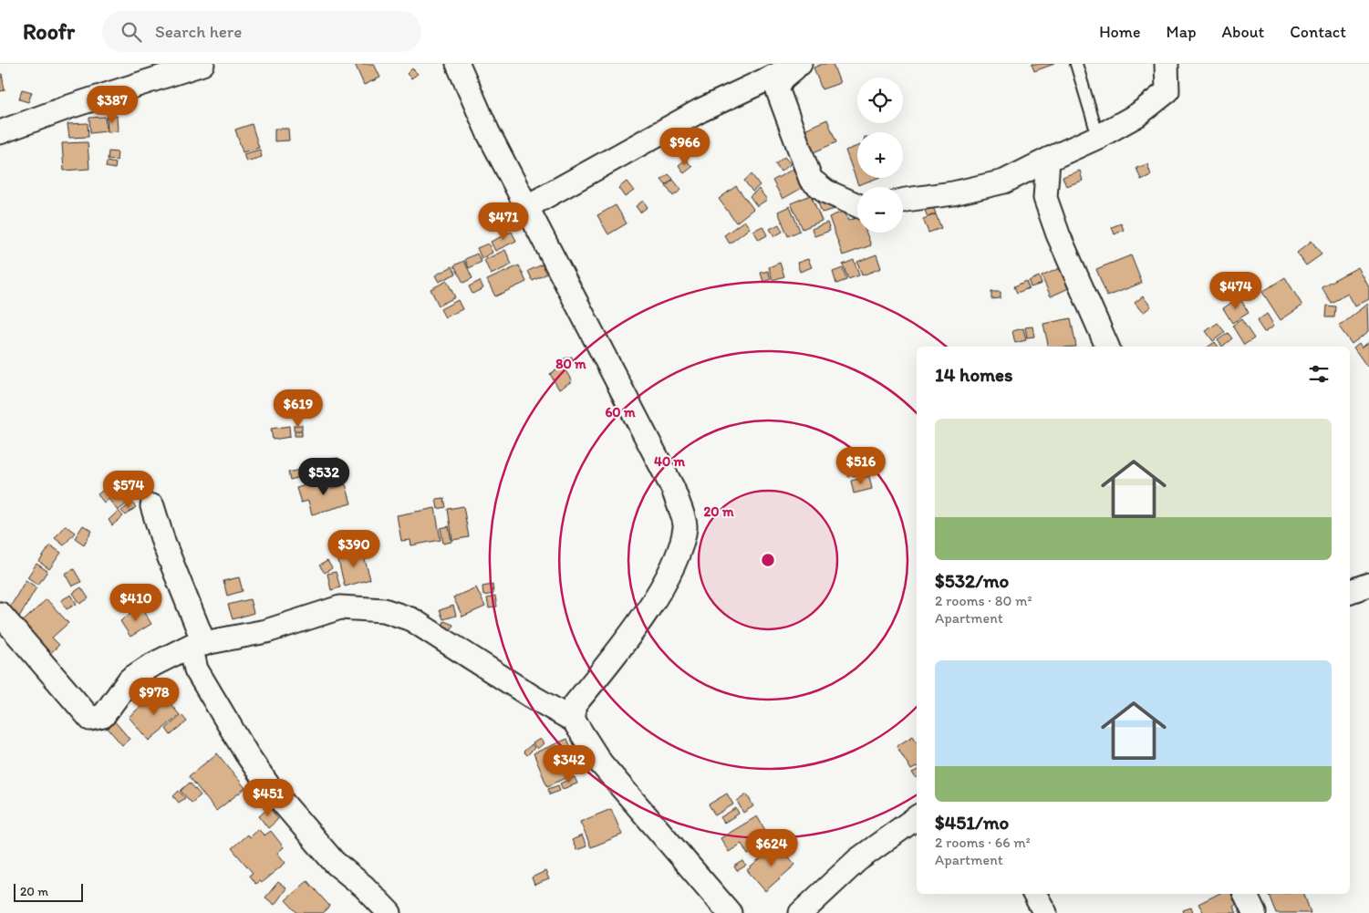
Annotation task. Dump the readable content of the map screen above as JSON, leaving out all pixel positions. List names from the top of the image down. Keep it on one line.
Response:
{"scale_bar":"20 m","page":{"header":"Roofr","search":"Search here","nav":["Home","Map","About","Contact"],"map_buttons":["+","−"],"price":["$387","$966","$471","$474","$619","$516","$532","$574","$390","$410","$978","$342","$451","$624"],"heading":"14 homes","list":[{"name":"$532/mo","note":"2 rooms · 80 m² · Apartment"},{"name":"$451/mo","note":"2 rooms · 66 m² · Apartment"}],"scale":"20 m"},"rings":["80 m","60 m","40 m","20 m"]}
